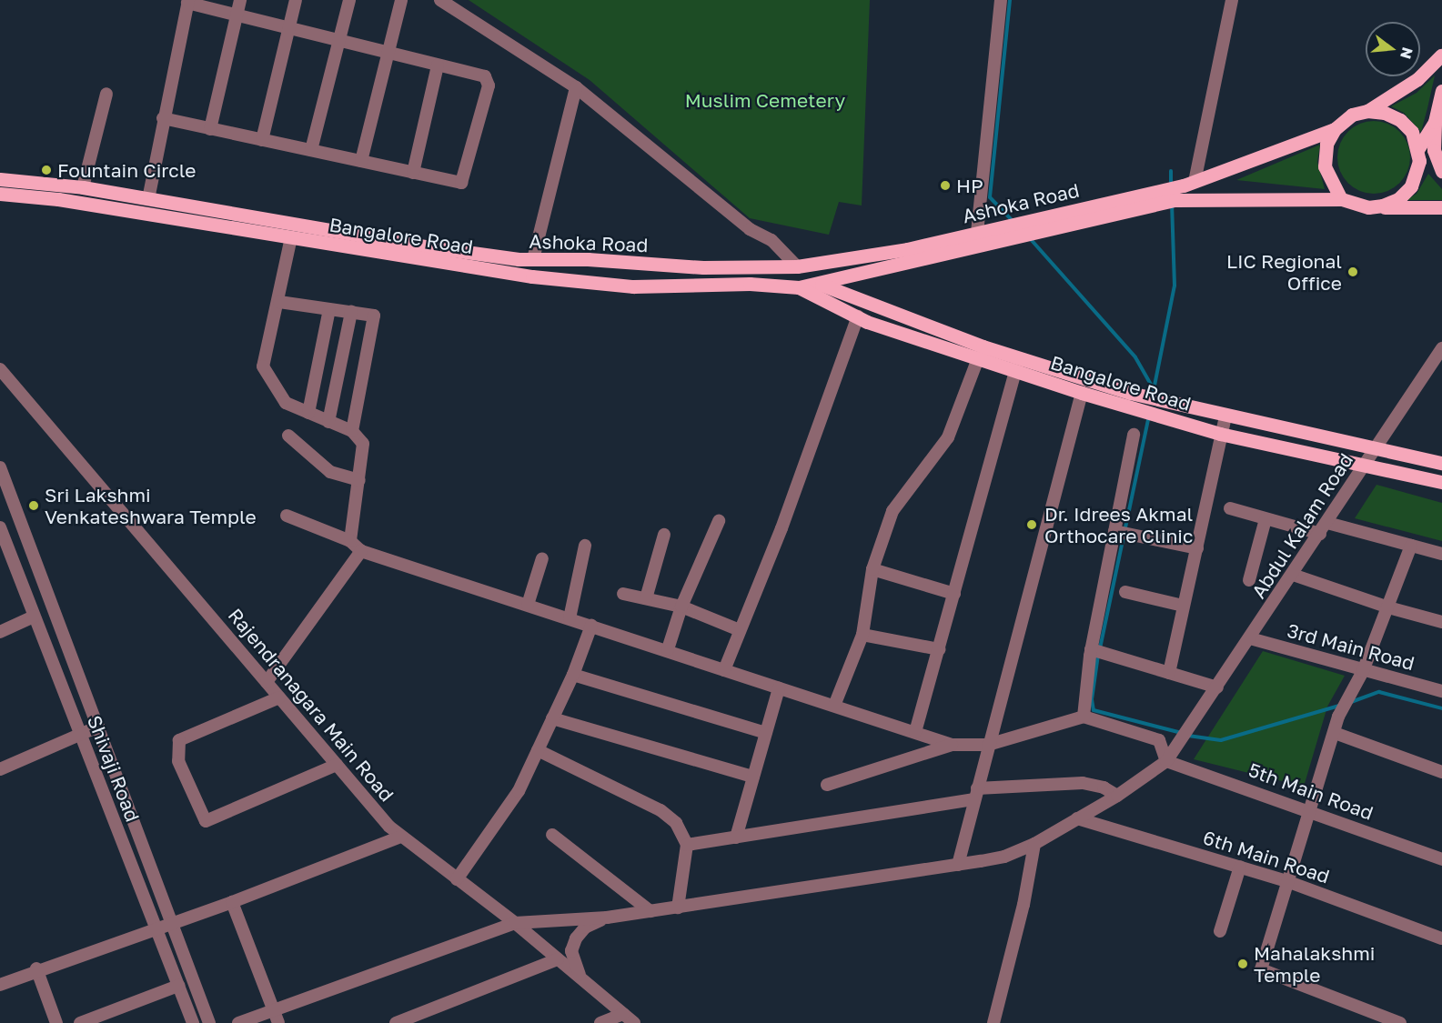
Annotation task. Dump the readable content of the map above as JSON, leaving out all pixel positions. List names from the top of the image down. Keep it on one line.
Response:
{"streets":{"main road":["Ashoka Road","Bangalore Road"],"street":["Abdul Kalam Road","3rd Main Road","Rajendranagara Main Road","Shivaji Road","5th Main Road","6th Main Road"]},"crossings":[["Ashoka Road","Bangalore Road"],["Bangalore Road","Abdul Kalam Road"],["Abdul Kalam Road","3rd Main Road"],["Abdul Kalam Road","5th Main Road"]],"parks":["Muslim Cemetery"],"places":["Fountain Circle","HP","LIC Regional Office","Sri Lakshmi Venkateshwara Temple","Dr. Idrees Akmal Orthocare Clinic","Mahalakshmi Temple"],"north":"right"}
